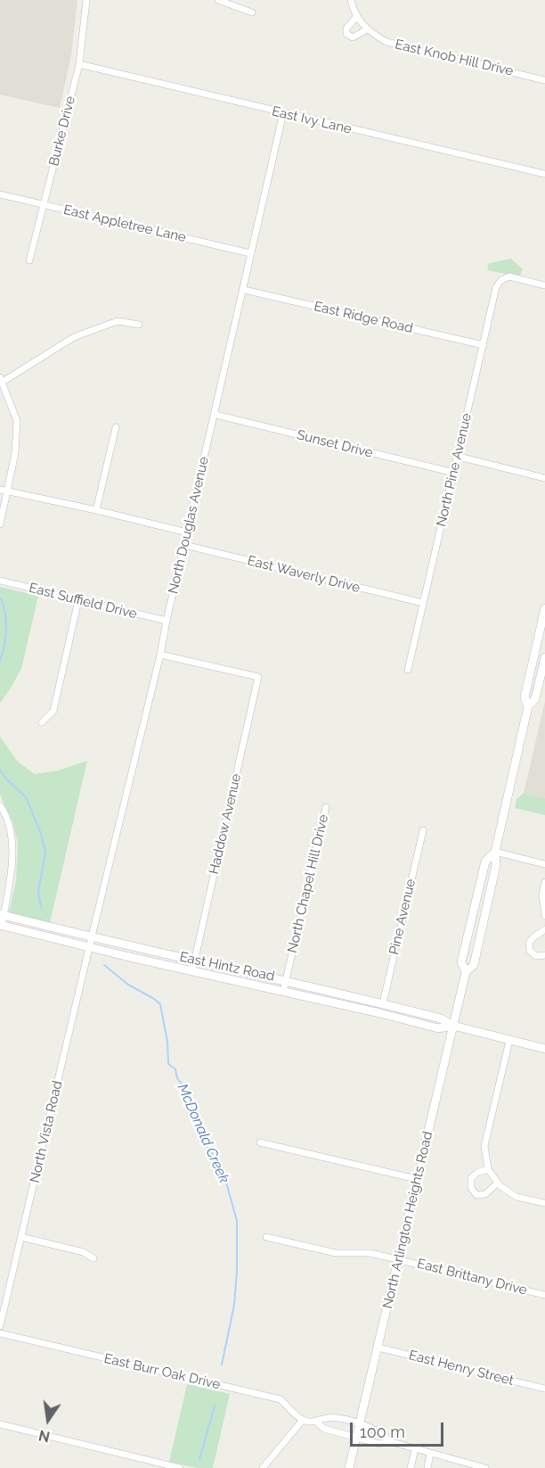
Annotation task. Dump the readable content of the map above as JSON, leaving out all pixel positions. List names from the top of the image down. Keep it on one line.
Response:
{"streets":{"main road":["East Hintz Road","North Arlington Heights Road"],"street":["East Knob Hill Drive","East Ivy Lane","Burke Drive","East Appletree Lane","East Ridge Road","Sunset Drive","North Pine Avenue","North Douglas Avenue","East Waverly Drive","East Suffield Drive","Haddow Avenue","North Chapel Hill Drive","Pine Avenue","North Vista Road","East Brittany Drive","East Henry Street","East Burr Oak Drive"]},"crossings":[["East Ivy Lane","Burke Drive"],["East Ivy Lane","North Douglas Avenue"],["Burke Drive","East Appletree Lane"],["East Appletree Lane","North Douglas Avenue"],["East Ridge Road","North Pine Avenue"],["East Ridge Road","North Douglas Avenue"],["Sunset Drive","North Pine Avenue"],["Sunset Drive","North Douglas Avenue"],["North Pine Avenue","East Waverly Drive"],["North Douglas Avenue","East Waverly Drive"],["North Douglas Avenue","East Suffield Drive"],["North Douglas Avenue","Haddow Avenue"],["North Douglas Avenue","East Hintz Road"],["North Douglas Avenue","North Vista Road"],["Haddow Avenue","East Hintz Road"],["North Chapel Hill Drive","East Hintz Road"],["Pine Avenue","East Hintz Road"],["East Hintz Road","North Vista Road"],["East Hintz Road","North Arlington Heights Road"],["North Arlington Heights Road","East Brittany Drive"],["North Arlington Heights Road","East Henry Street"]],"water":["McDonald Creek"],"scale_bar":"100 m","north":"bottom"}
